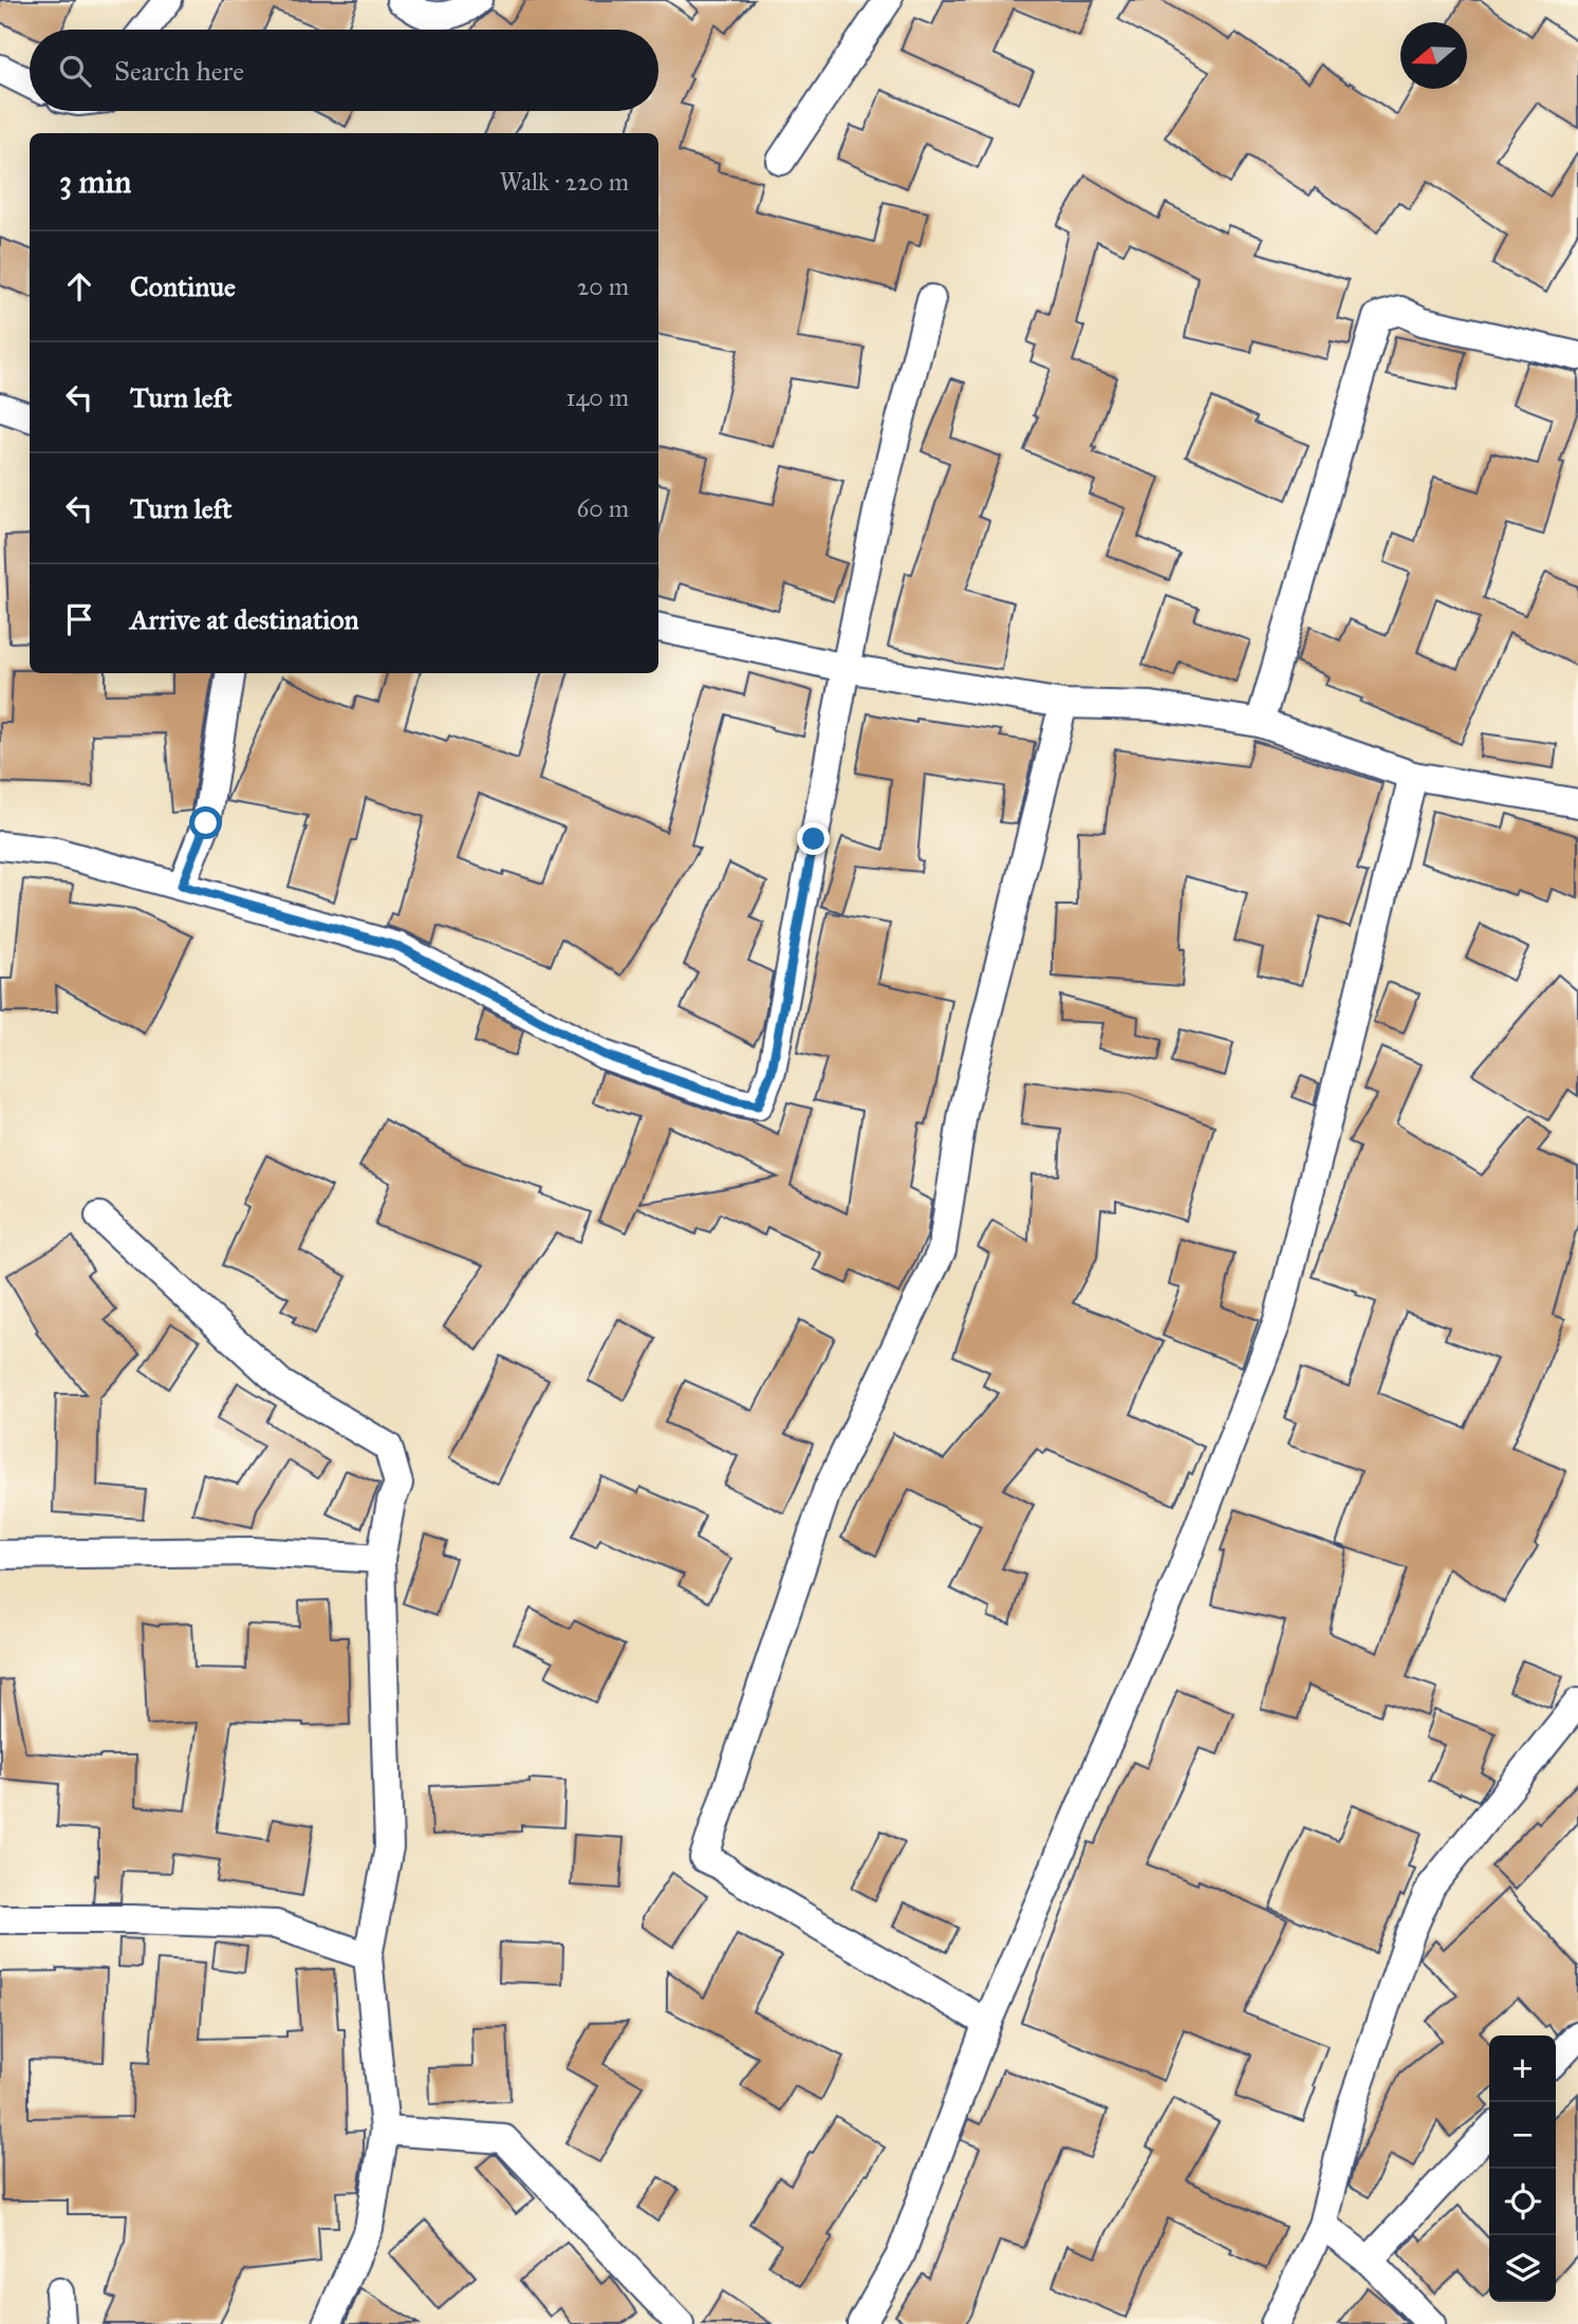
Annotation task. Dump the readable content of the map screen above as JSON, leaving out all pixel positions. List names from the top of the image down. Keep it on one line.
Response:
{"north":"left","page":{"search":"Search here","heading":["3 min","Walk · 220 m"],"list":[["Continue","20 m"],["Turn left","140 m"],["Turn left","60 m"],"Arrive at destination"],"map_buttons":["+","−"]}}
